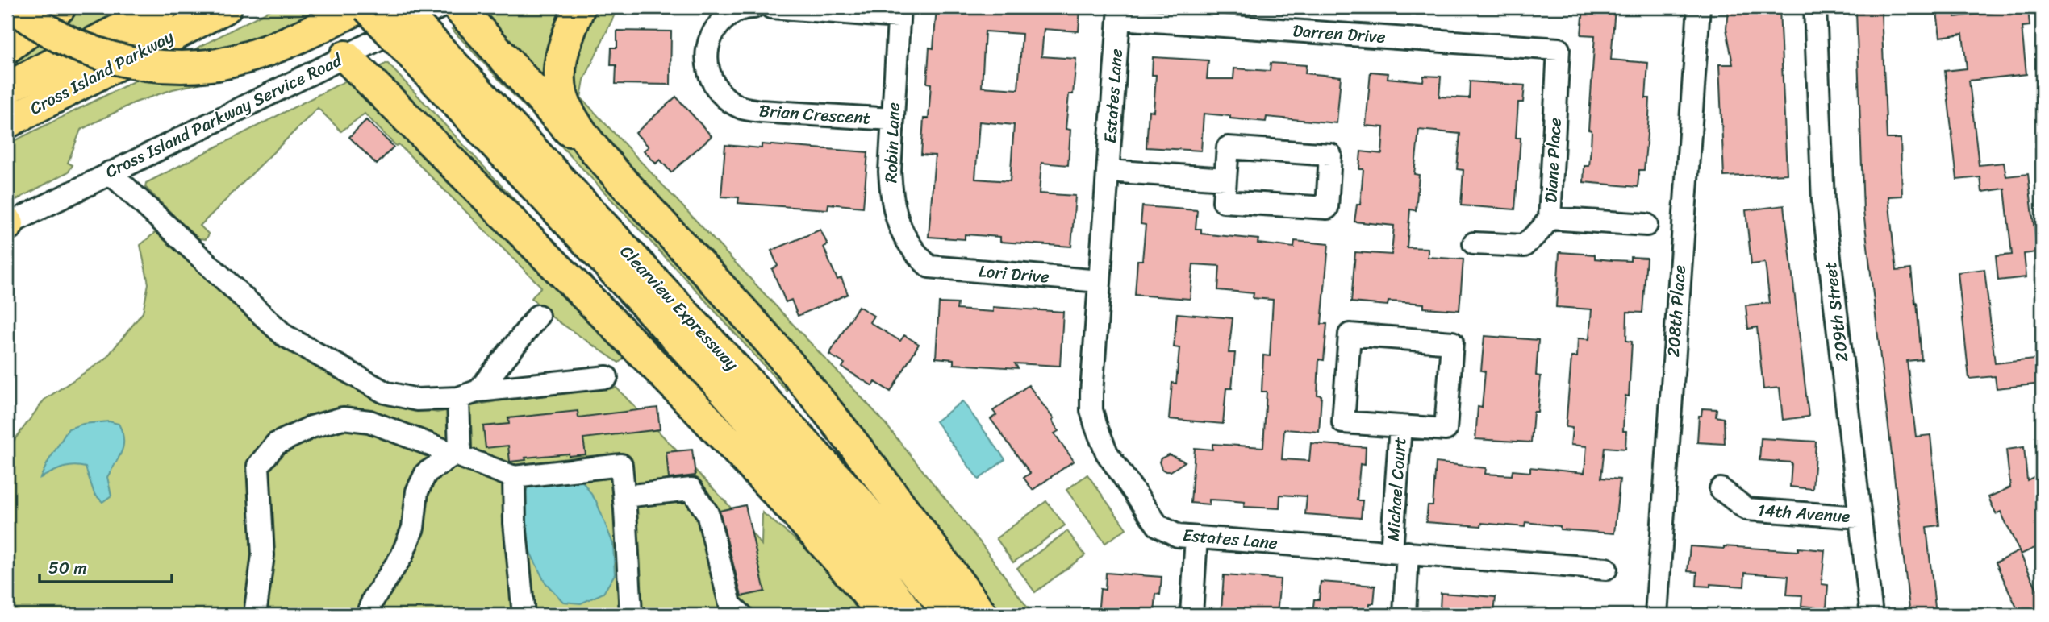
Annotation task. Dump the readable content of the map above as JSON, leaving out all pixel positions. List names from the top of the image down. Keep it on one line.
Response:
{"streets":{"highway":["Cross Island Parkway","Clearview Expressway"],"street":["Darren Drive","Estates Lane","Brian Crescent","Cross Island Parkway Service Road","Robin Lane","Diane Place","Lori Drive","208th Place","209th Street","Michael Court","14th Avenue"]},"crossings":[["Darren Drive","Estates Lane"],["Darren Drive","Diane Place"],["Estates Lane","Lori Drive"],["Estates Lane","Michael Court"],["Brian Crescent","Robin Lane"],["Robin Lane","Lori Drive"],["209th Street","14th Avenue"]],"scale_bar":"50 m"}
